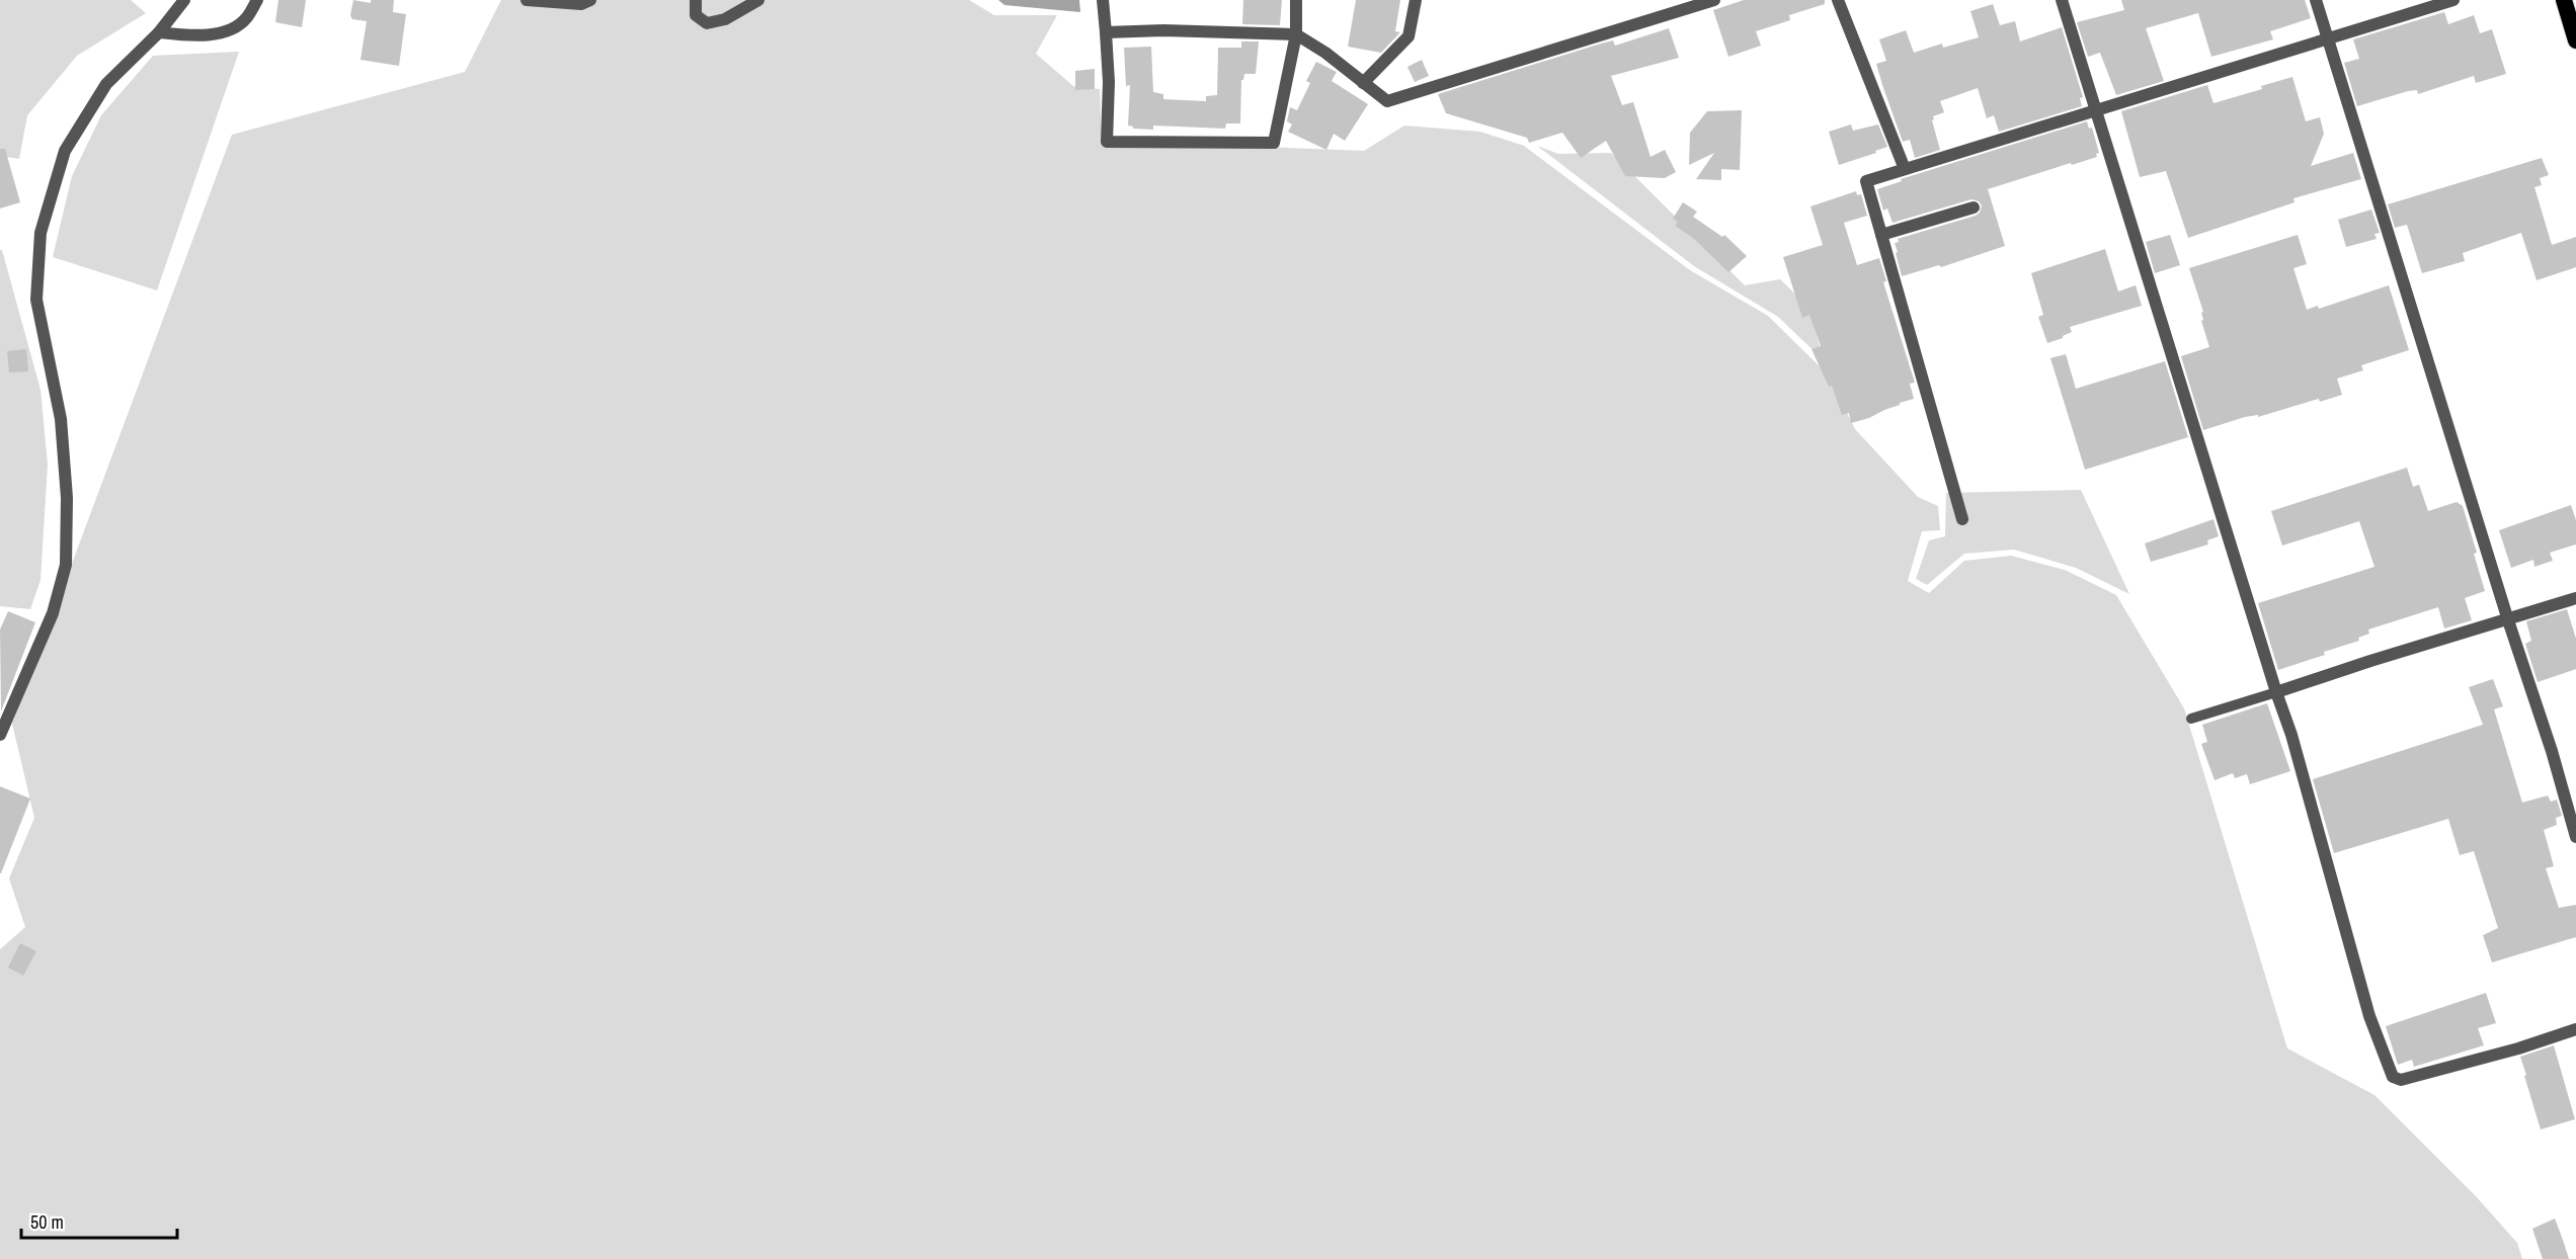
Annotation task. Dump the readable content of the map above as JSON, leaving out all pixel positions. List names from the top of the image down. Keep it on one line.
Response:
{"scale_bar":"50 m"}
